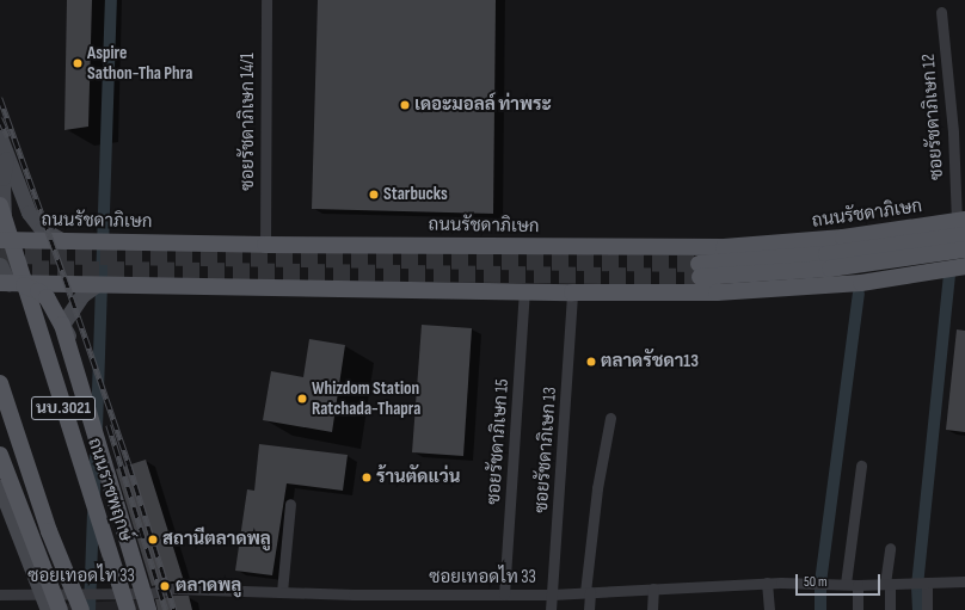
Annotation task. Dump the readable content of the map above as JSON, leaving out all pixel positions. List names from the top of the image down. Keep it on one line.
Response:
{"streets":{"main road":["ถนนรัชดาภิเษก","นบ.3021","ถนนราชพฤกษ์"],"street":["ซอยรัชดาภิเษก 12","ซอยรัชดาภิเษก 14/1","ซอยรัชดาภิเษก 15","ซอยรัชดาภิเษก 13","ซอยเทอดไท 33"]},"crossings":[["ซอยรัชดาภิเษก 12","ถนนรัชดาภิเษก"],["ซอยรัชดาภิเษก 14/1","ถนนรัชดาภิเษก"],["ซอยรัชดาภิเษก 15","ซอยเทอดไท 33"],["ซอยรัชดาภิเษก 13","ซอยเทอดไท 33"],["ถนนราชพฤกษ์","ซอยเทอดไท 33"]],"places":["Aspire Sathon-Tha Phra","เดอะมอลล์ ท่าพระ","Starbucks","ตลาดรัชดา13","Whizdom Station Ratchada-Thapra","ร้านตัดแว่น","สถานีตลาดพลู","ตลาดพลู"],"scale_bar":"50 m"}
